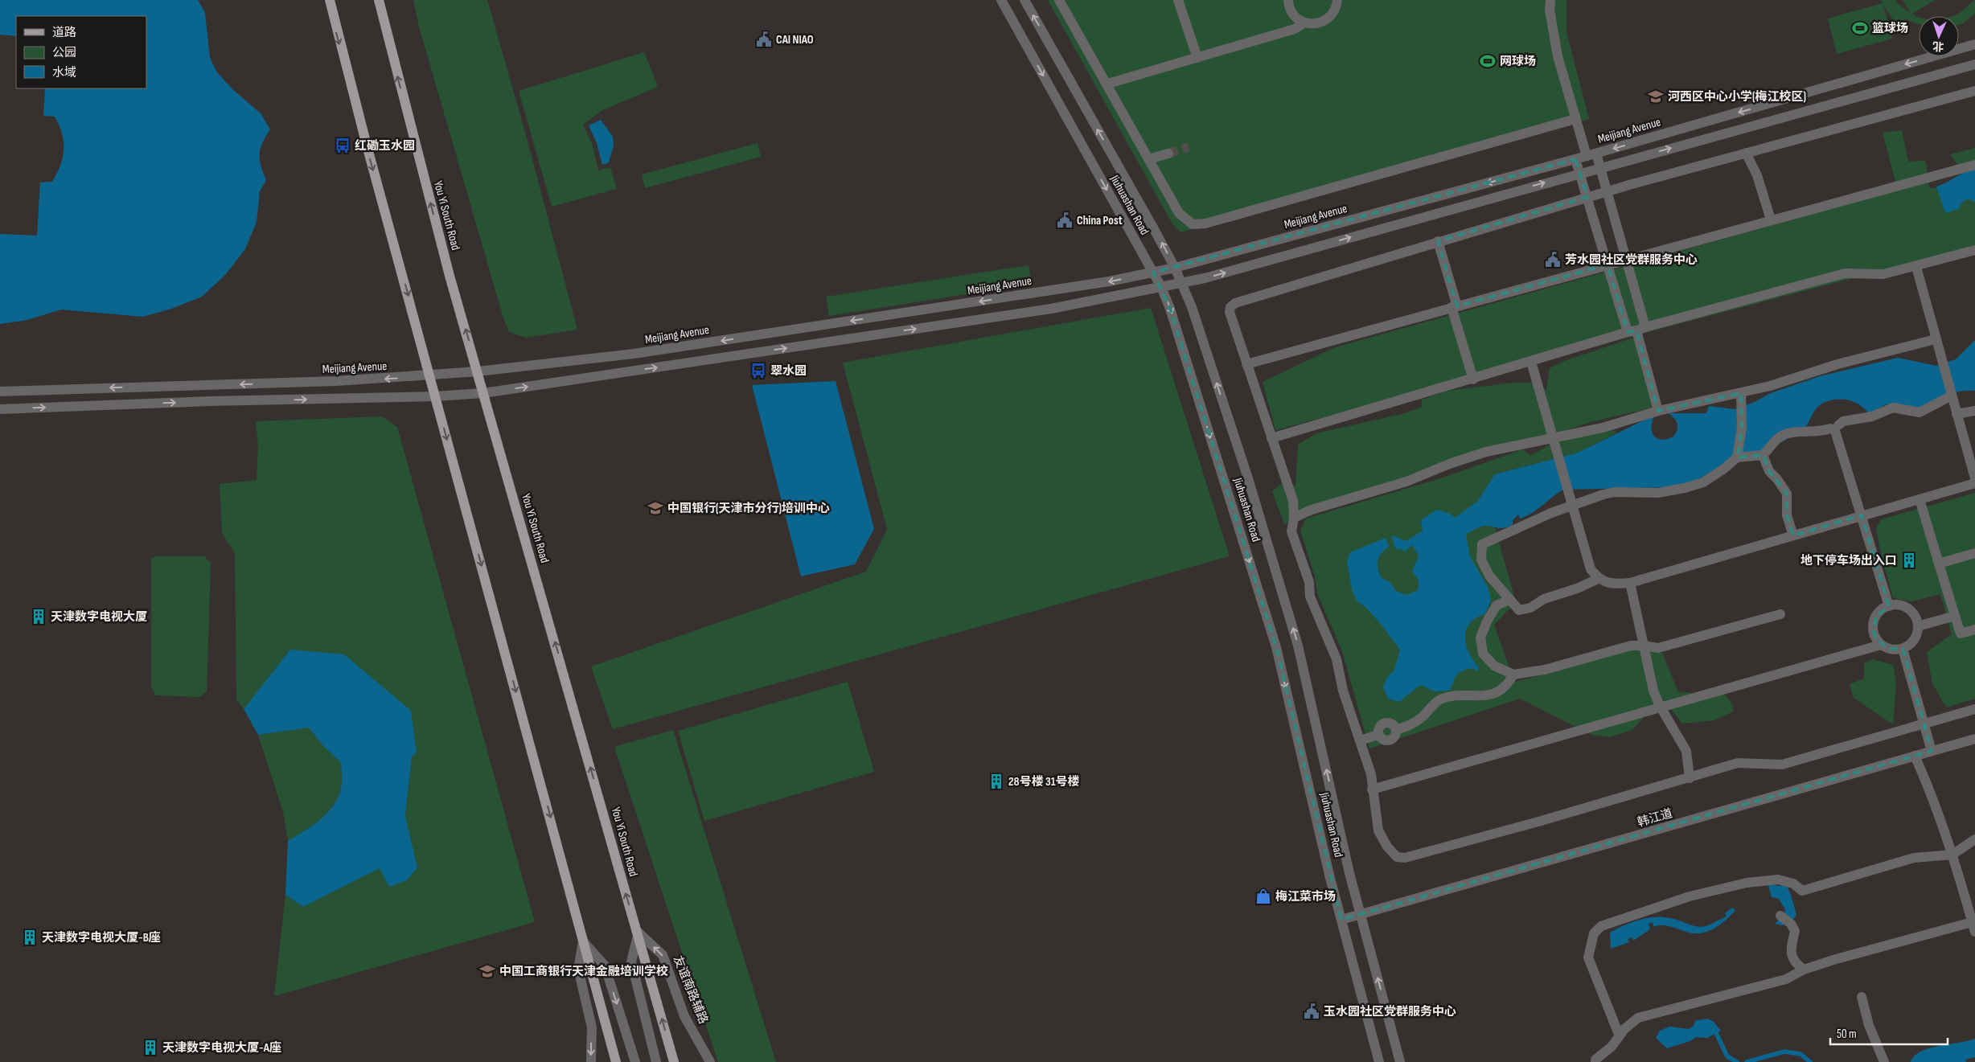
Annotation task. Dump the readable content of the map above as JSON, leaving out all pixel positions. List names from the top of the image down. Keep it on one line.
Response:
{"streets":{"main road":["You Yi South Road"],"street":["Meijiang Avenue","Jiuhuashan Road","韩江道","友谊南路辅路"]},"crossings":[["Meijiang Avenue","Jiuhuashan Road"],["Meijiang Avenue","You Yi South Road"],["Jiuhuashan Road","韩江道"],["You Yi South Road","友谊南路辅路"]],"places":{"sports":["篮球场","网球场"],"public building":["CAI NIAO","China Post","芳水园社区党群服务中心","玉水园社区党群服务中心"],"school or university":["河西区中心小学(梅江校区)","中国银行(天津市分行)培训中心","中国工商银行天津金融培训学校"],"bus stop":["红磡玉水园","翠水园"],"building":["地下停车场出入口","天津数字电视大厦","28号楼 31号楼","天津数字电视大厦-B座","天津数字电视大厦-A座"],"shop":["梅江菜市场"]},"legend":["道路","公园","水域"],"scale_bar":"50 m","north":"bottom"}
